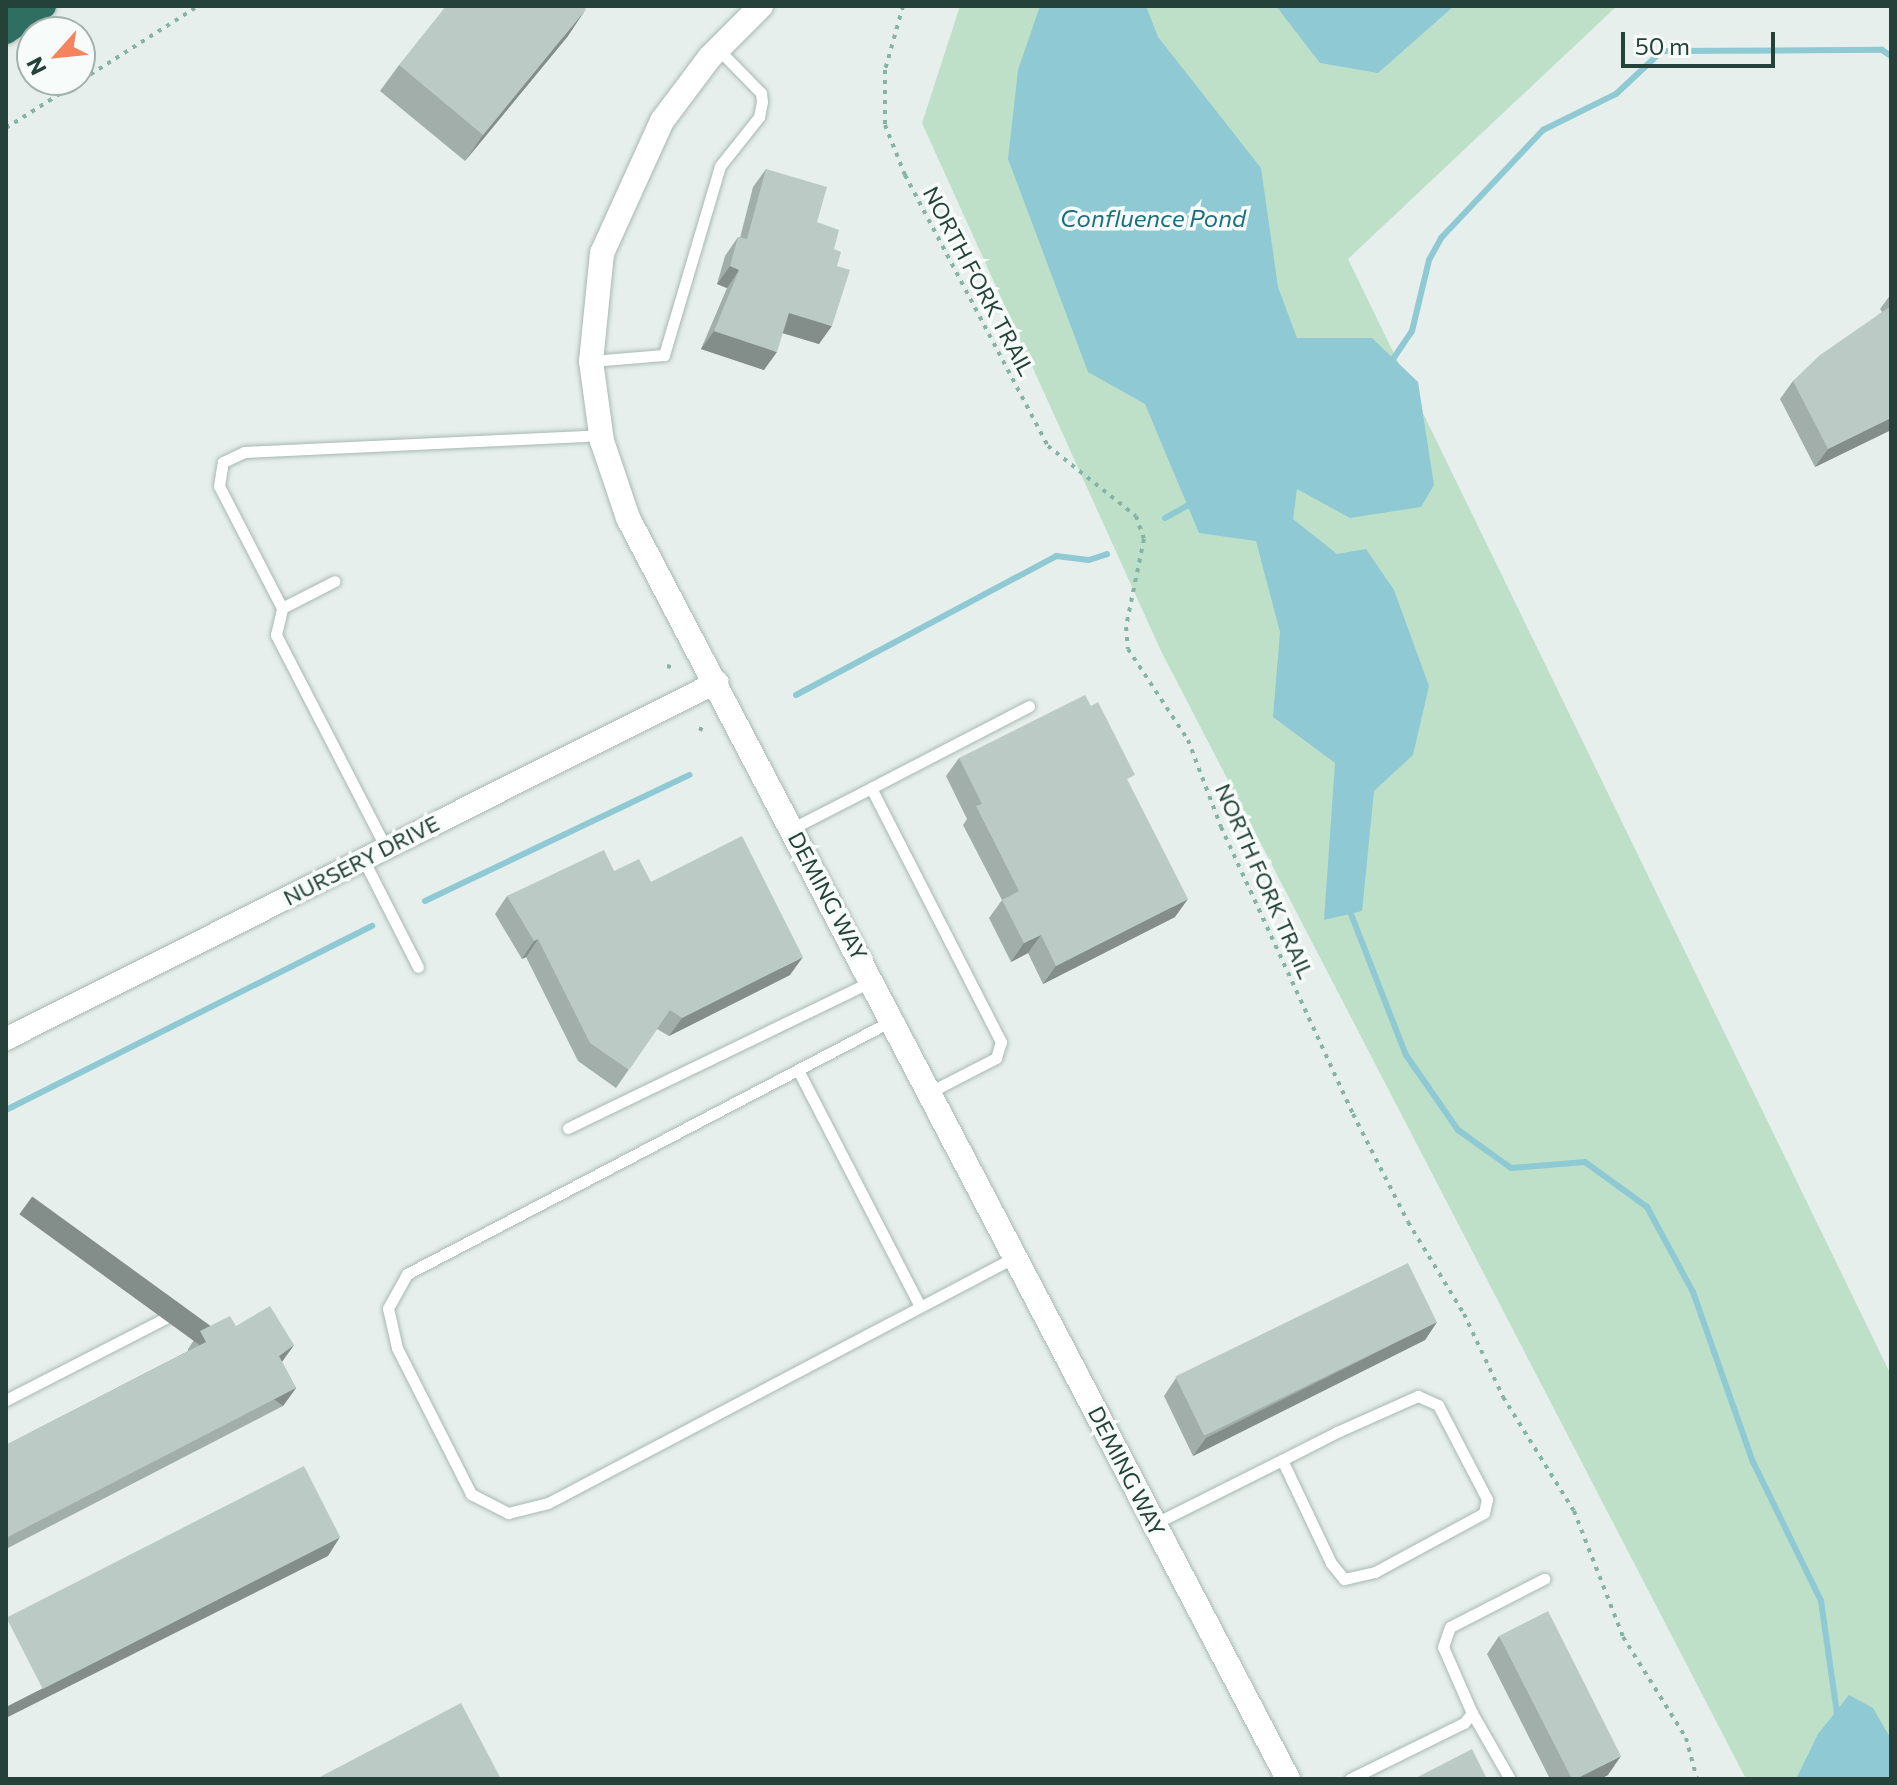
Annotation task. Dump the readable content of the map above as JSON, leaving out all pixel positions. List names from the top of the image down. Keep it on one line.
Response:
{"streets":{"street":["NURSERY DRIVE","DEMING WAY"],"path":["NORTH FORK TRAIL"]},"crossings":[["NURSERY DRIVE","DEMING WAY"]],"water":["Confluence Pond"],"scale_bar":"50 m","north":"bottom left"}
